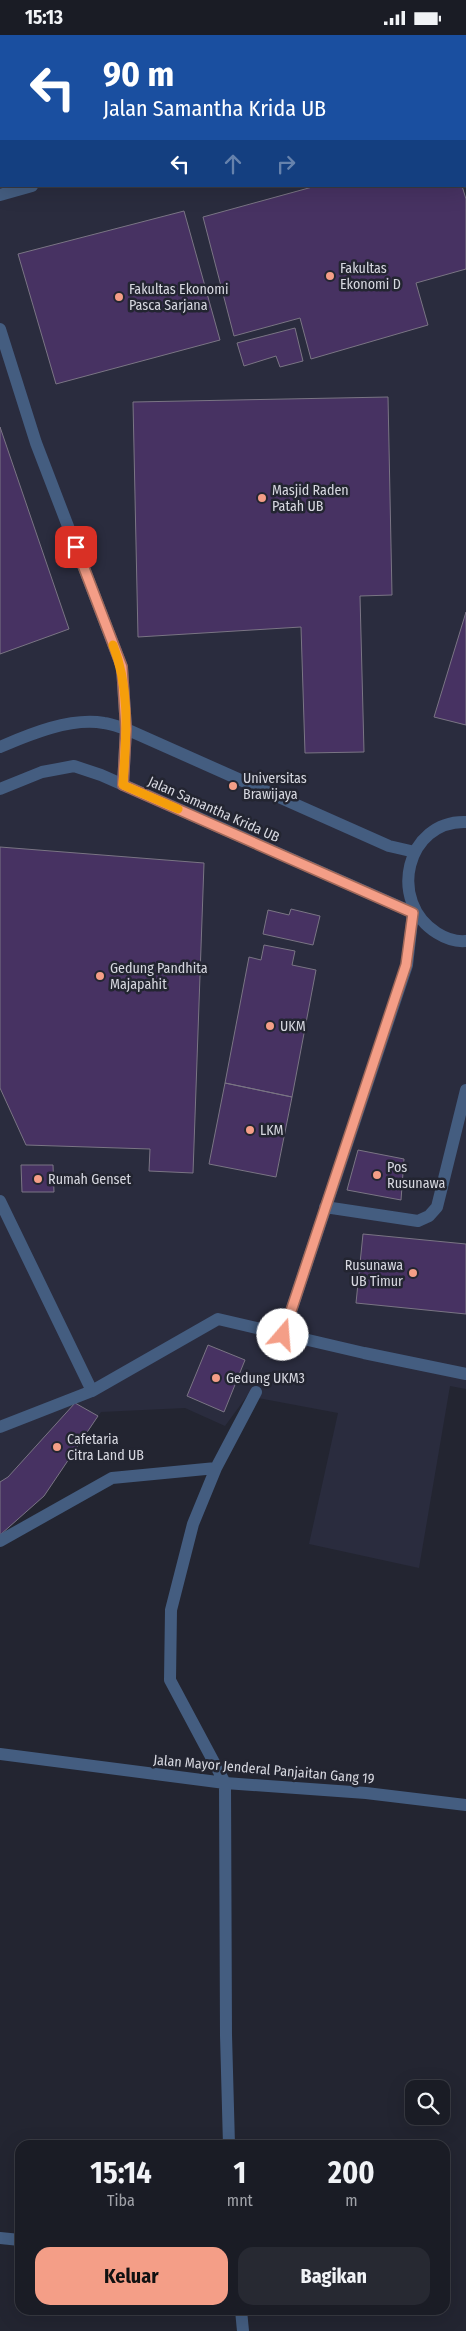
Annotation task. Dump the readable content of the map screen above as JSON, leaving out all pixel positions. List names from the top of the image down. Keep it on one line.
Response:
{"streets":{"street":["Jalan Samantha Krida UB","Jalan Mayor Jenderal Panjaitan Gang 19"]},"places":["Fakultas Ekonomi D","Fakultas Ekonomi Pasca Sarjana","Masjid Raden Patah UB","Universitas Brawijaya","Gedung Pandhita Majapahit","UKM","LKM","Pos Rusunawa","Rumah Genset","Rusunawa UB Timur","Gedung UKM3","Cafetaria Citra Land UB"],"page":{"status":"15:13","turn":["90 m","Jalan Samantha Krida UB"],"eta":["15:14","Tiba","1","mnt","200","m"],"buttons":["Keluar","Bagikan"]}}
